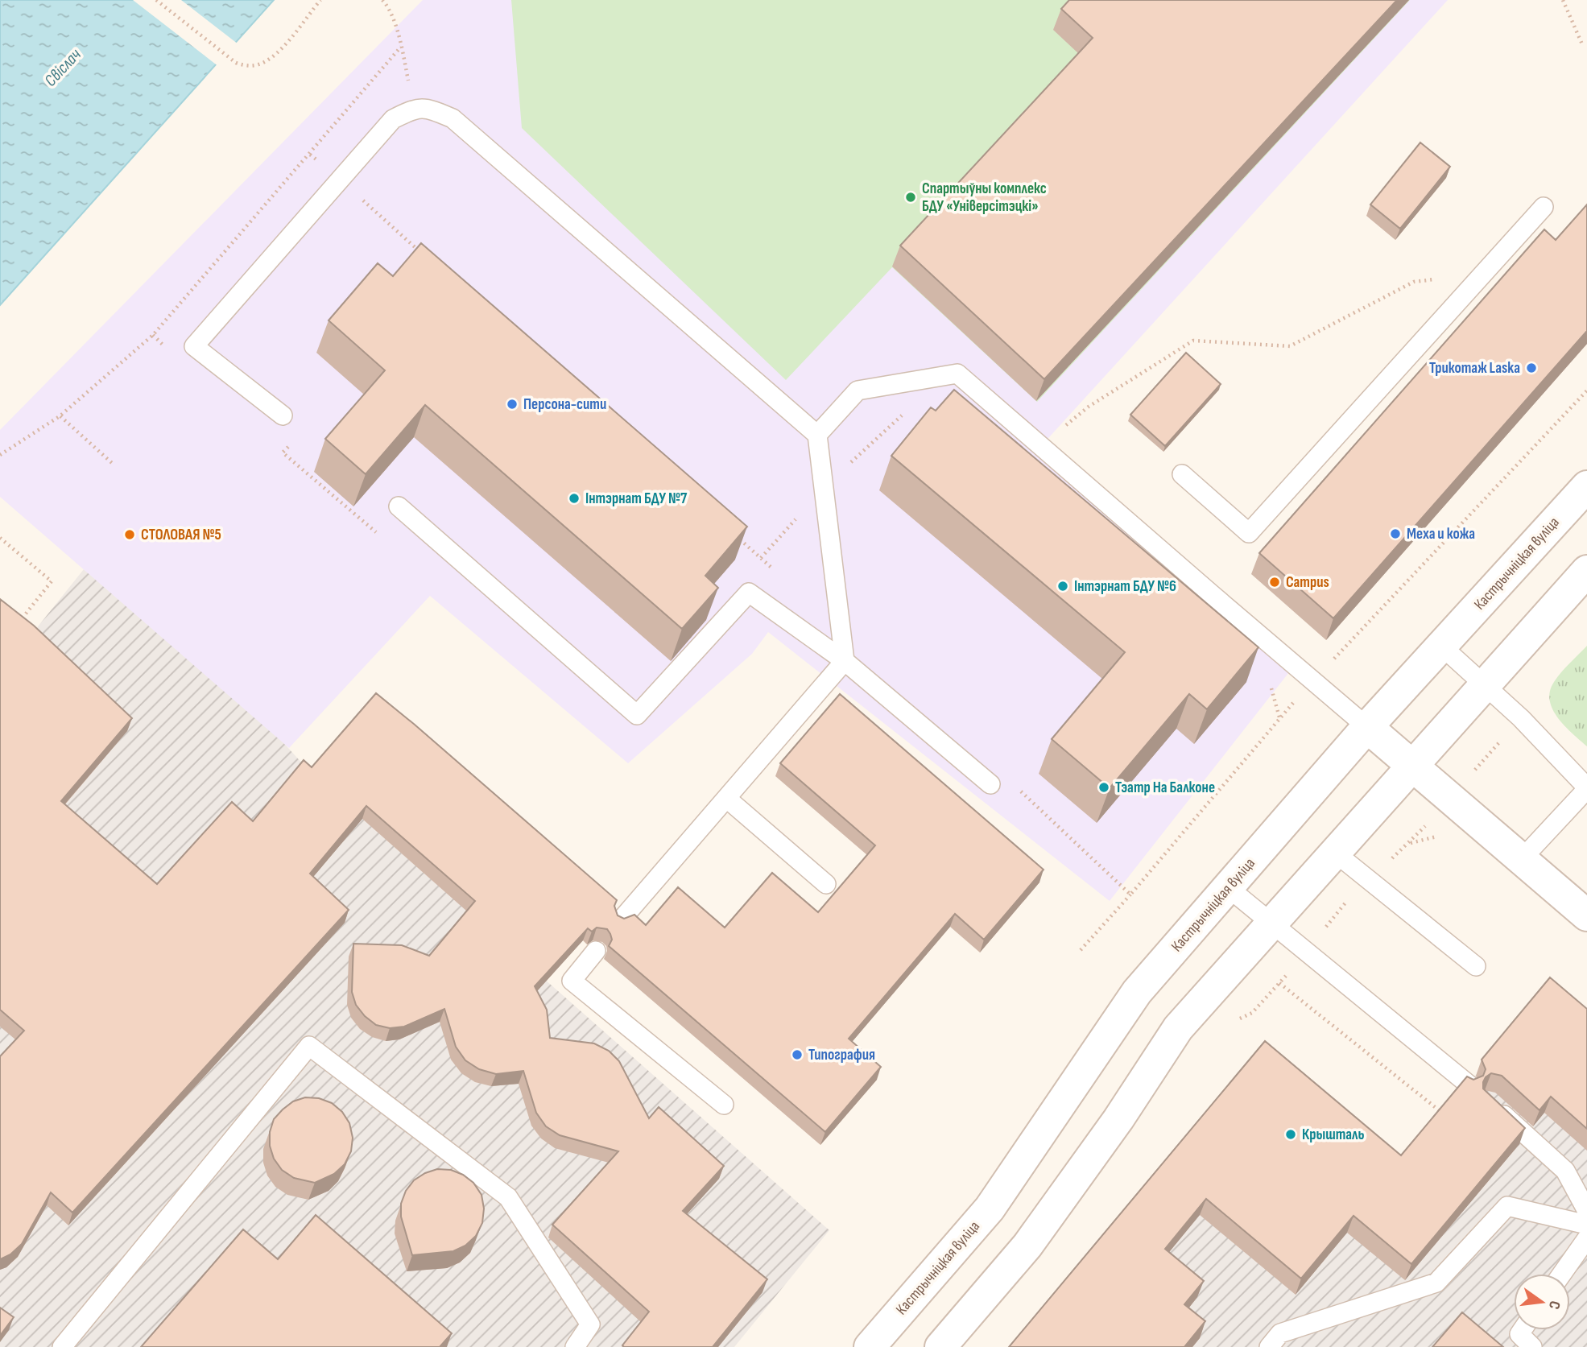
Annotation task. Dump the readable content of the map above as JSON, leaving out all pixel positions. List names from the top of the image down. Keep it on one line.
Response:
{"streets":{"street":["Кастрычніцкая вуліца"]},"water":["Свіслач"],"places":["Спартыўны комплекс БДУ «Універсітэцкі»","Трикотаж Laska","Персона-сити","Інтэрнат БДУ №7","Меха и кожа","СТОЛОВАЯ №5","Campus","Інтэрнат БДУ №6","Тэатр На Балконе","Типография","Крышталь"],"north":"right"}
